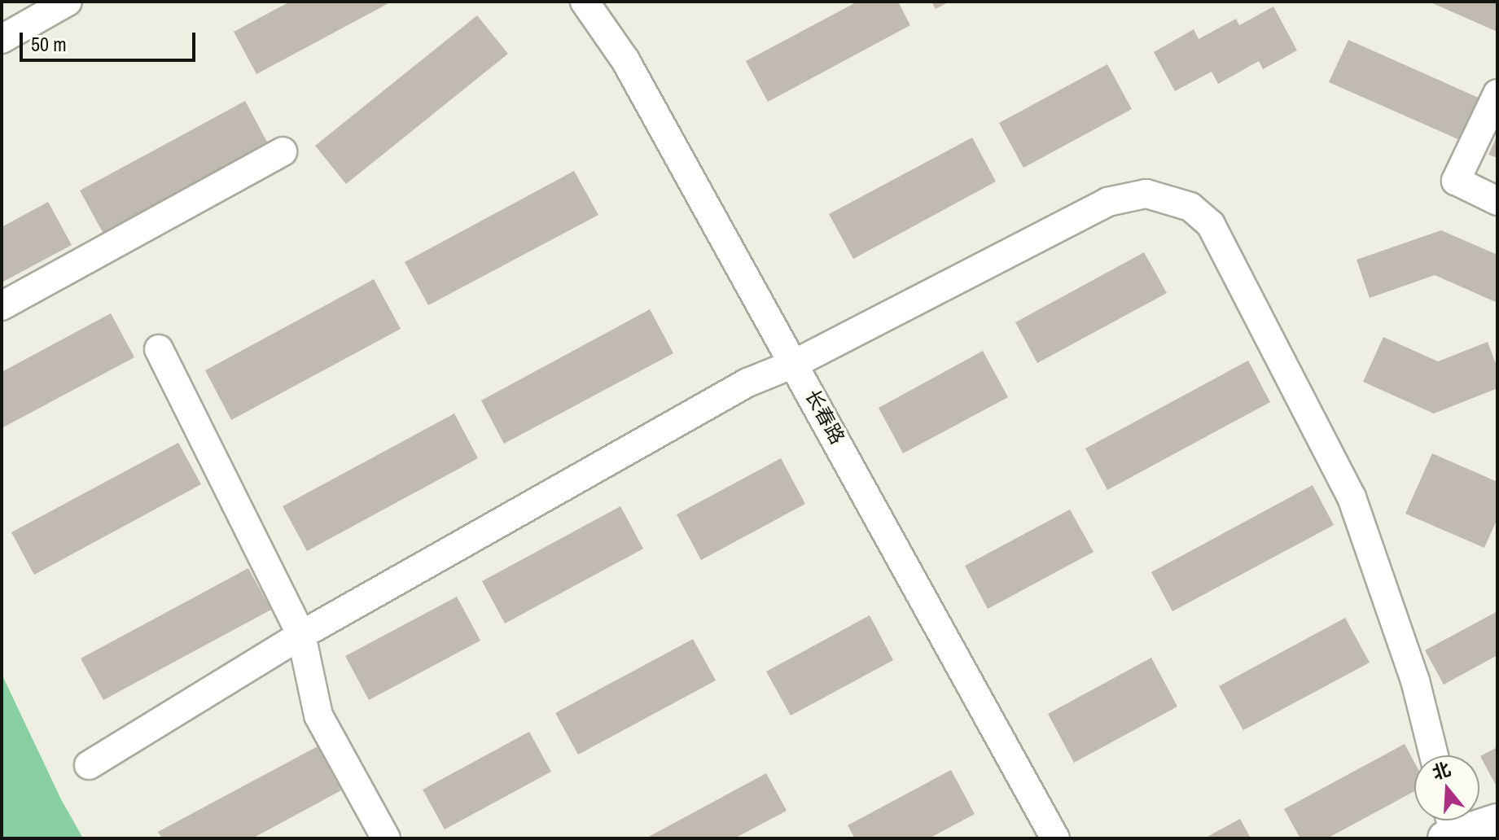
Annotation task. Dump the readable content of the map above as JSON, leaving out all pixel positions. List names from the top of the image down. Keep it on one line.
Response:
{"streets":{"street":["长春路"]},"scale_bar":"50 m","north":"top"}
